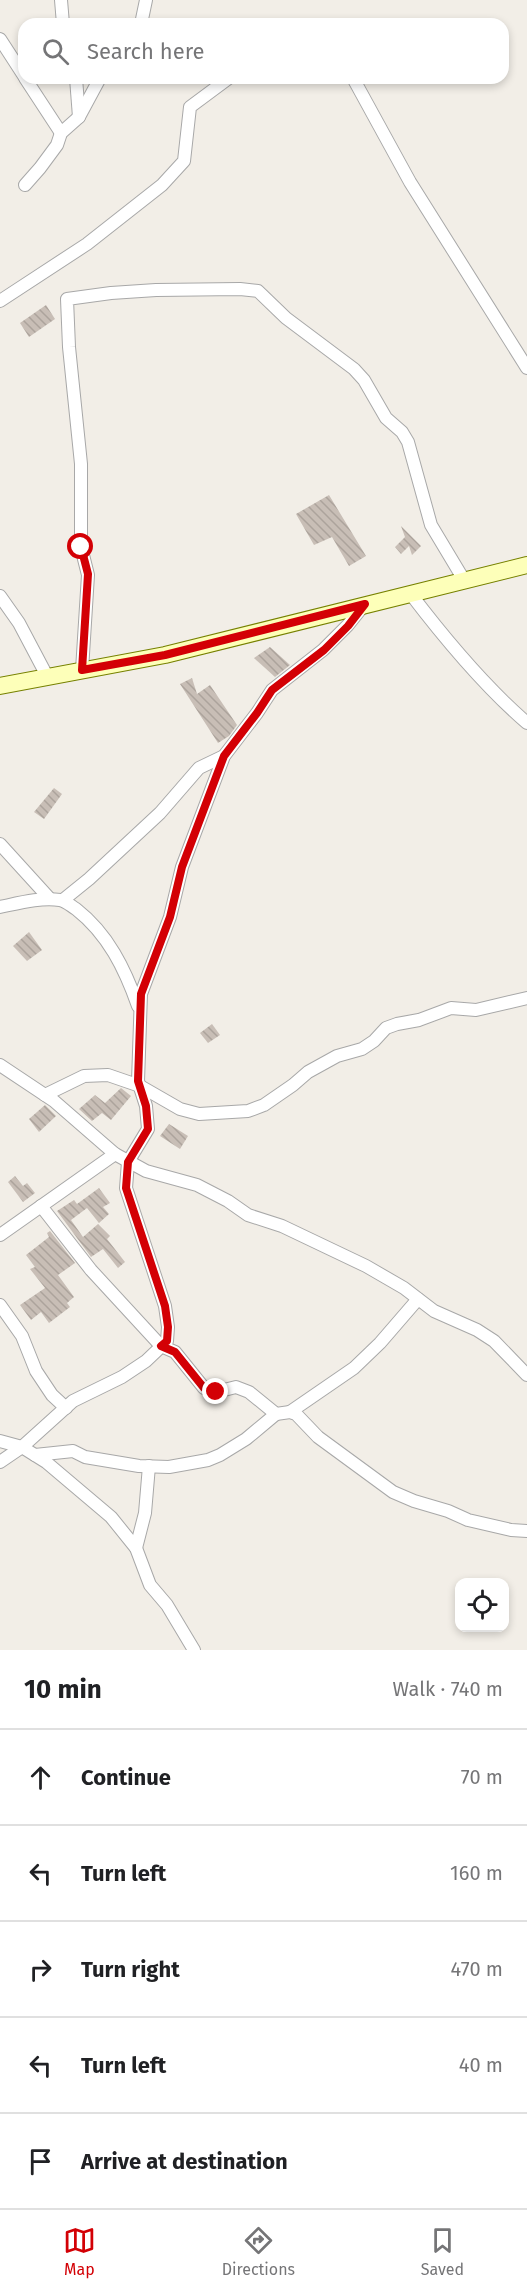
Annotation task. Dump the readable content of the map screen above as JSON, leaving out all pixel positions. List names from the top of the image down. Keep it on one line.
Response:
{"page":{"search":"Search here","heading":["10 min","Walk · 740 m"],"list":[["Continue","70 m"],["Turn left","160 m"],["Turn right","470 m"],["Turn left","40 m"],"Arrive at destination"],"nav":["Map","Directions","Saved"]}}
